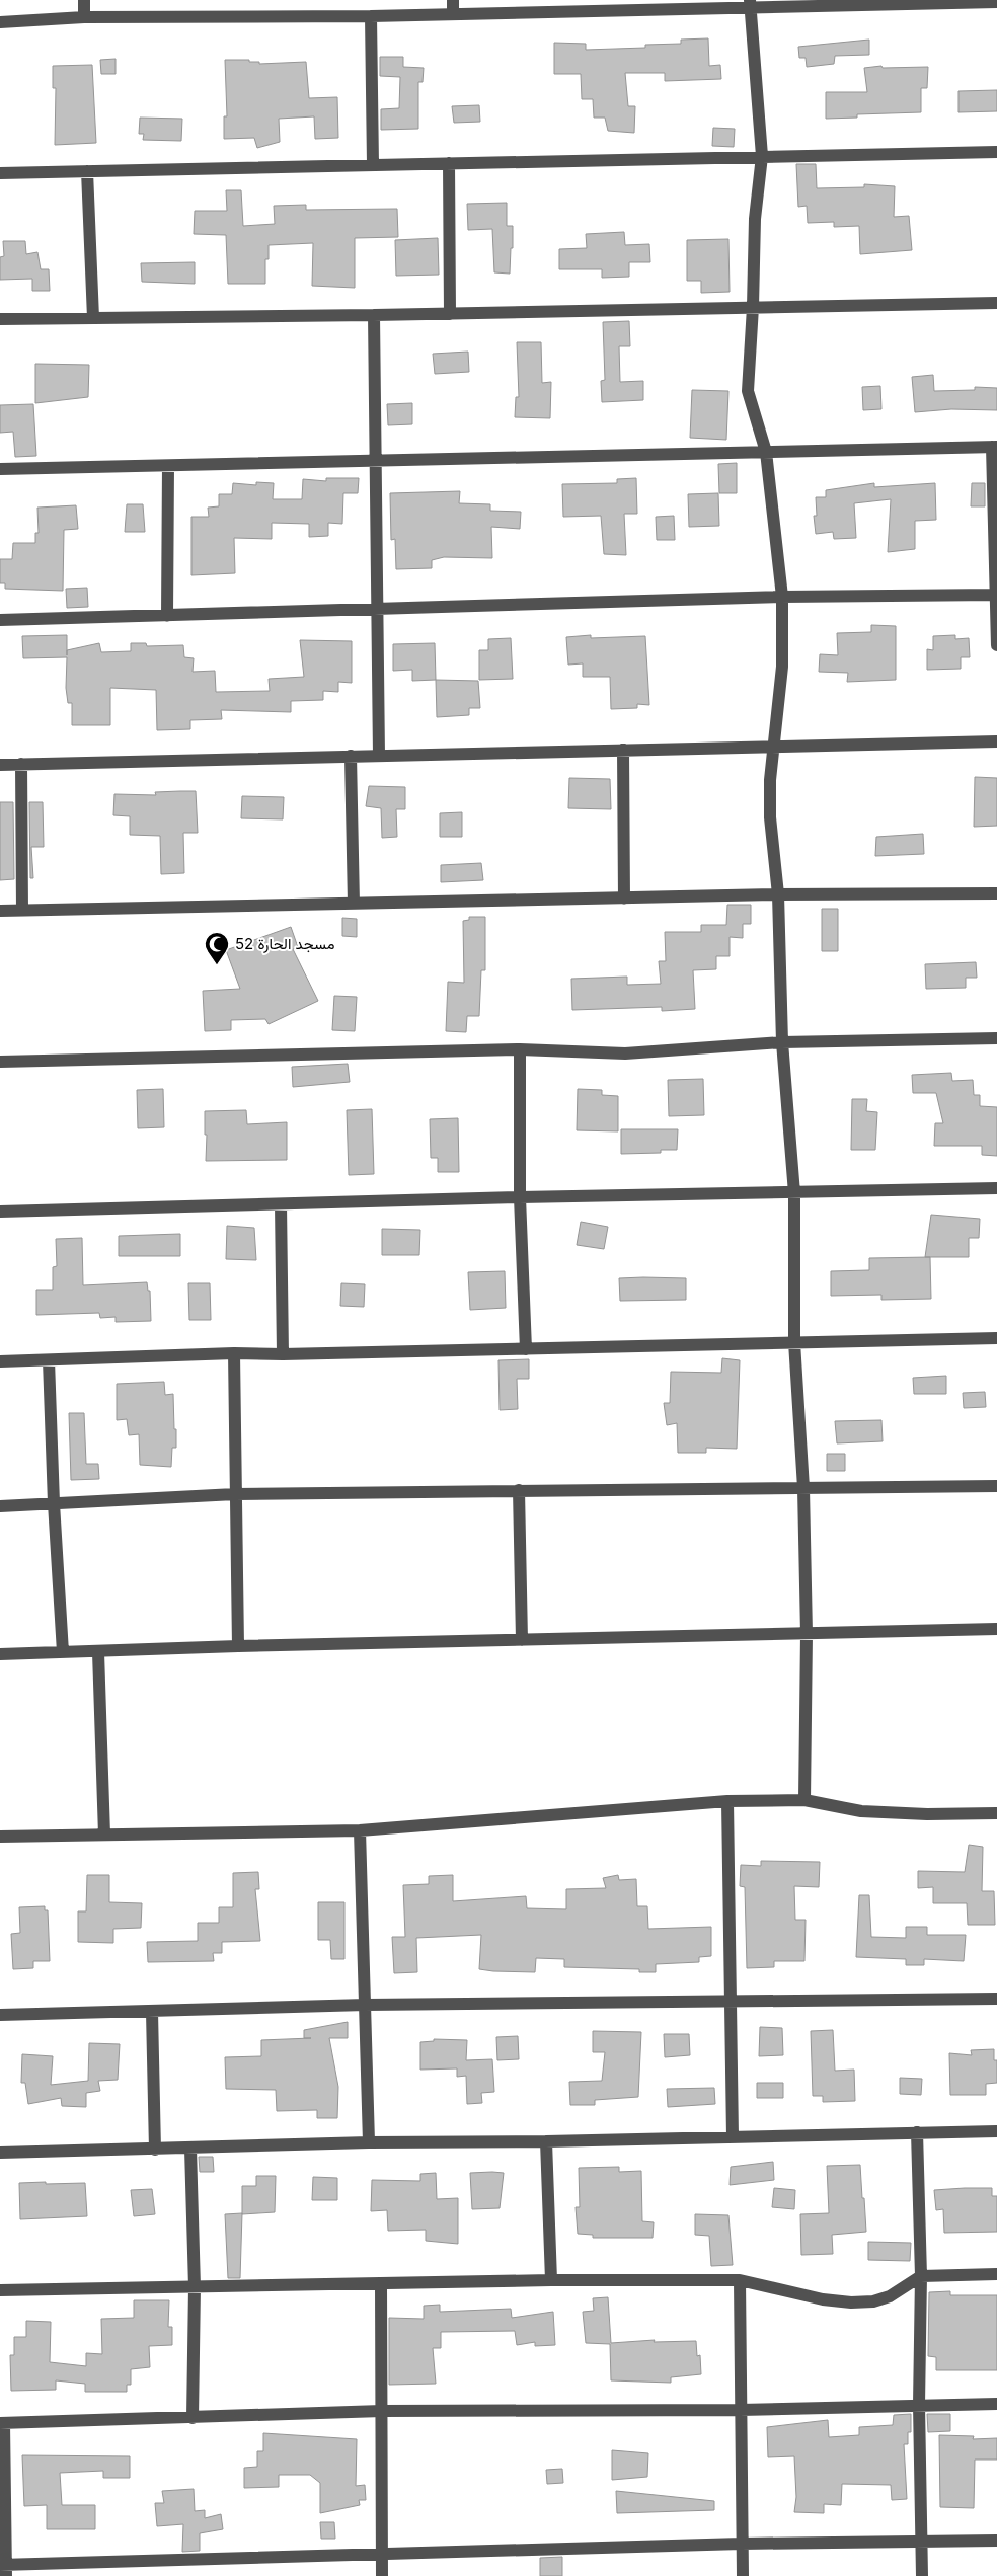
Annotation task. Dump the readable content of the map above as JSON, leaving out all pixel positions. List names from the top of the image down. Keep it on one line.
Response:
{"places":{"mosque":["مسجد الحارة 52"]}}
